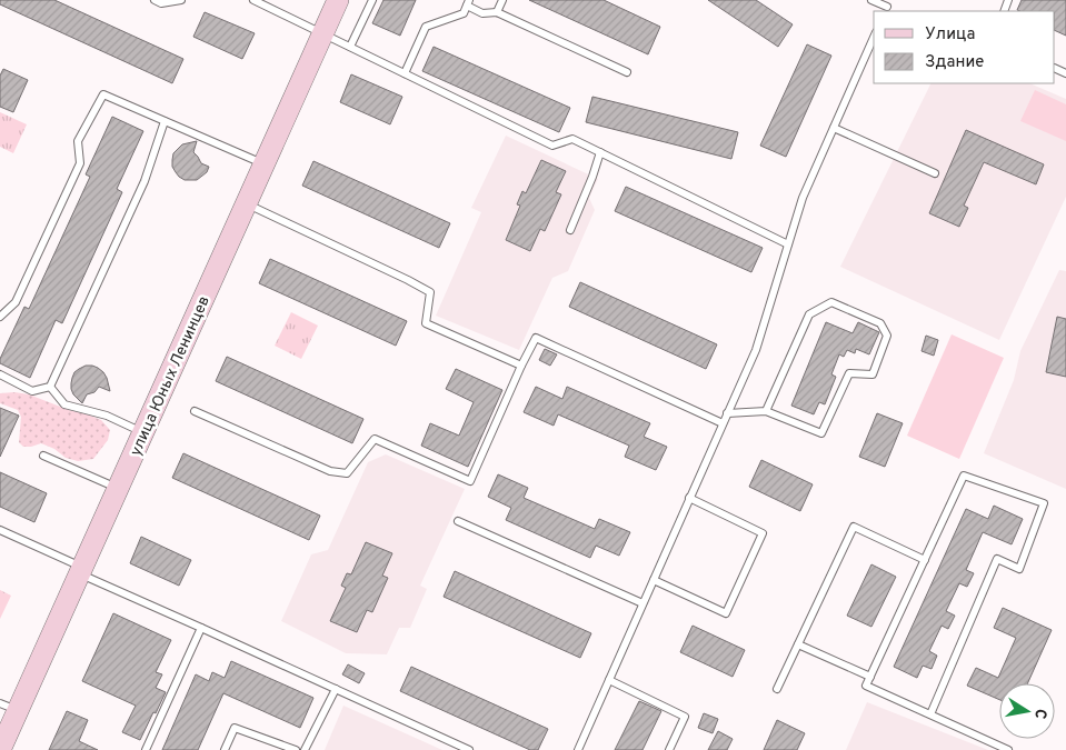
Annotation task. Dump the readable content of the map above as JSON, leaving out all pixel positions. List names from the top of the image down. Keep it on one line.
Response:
{"streets":{"main road":["улица Юных Ленинцев"]},"legend":["Улица","Здание"],"north":"right"}
